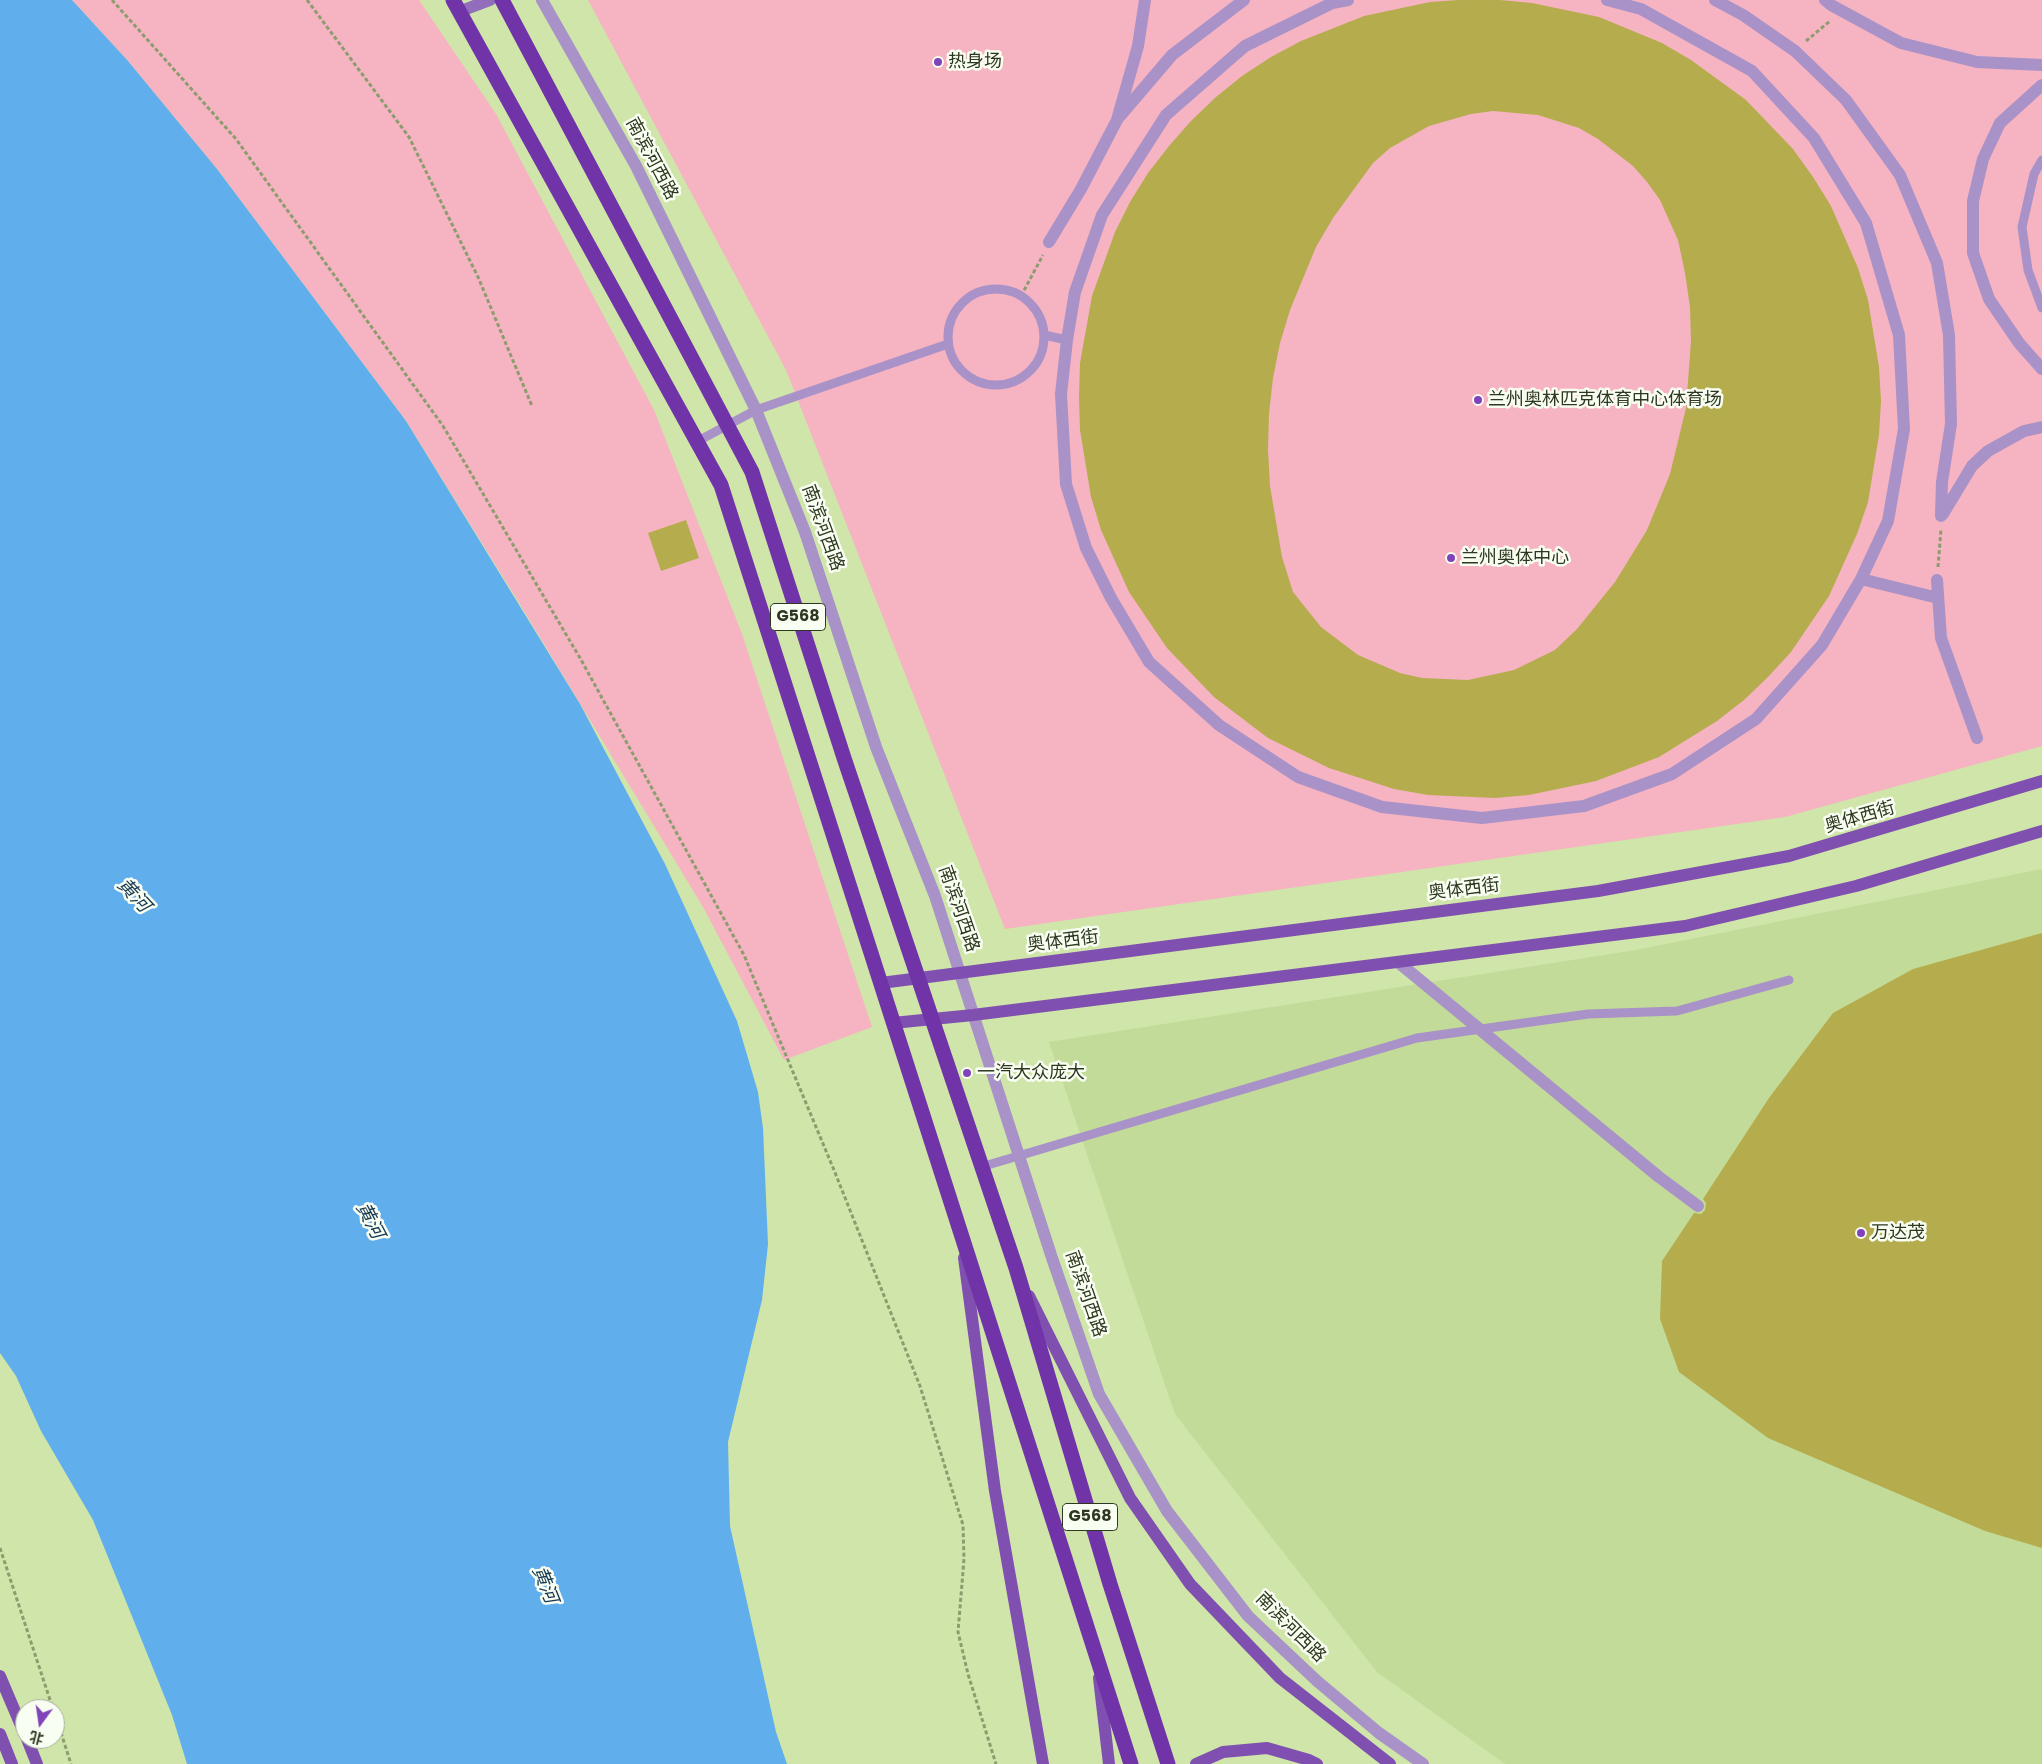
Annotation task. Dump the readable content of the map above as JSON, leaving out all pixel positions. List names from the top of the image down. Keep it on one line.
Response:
{"streets":{"highway":["G568"],"main road":["奥体西街"],"street":["南滨河西路"]},"crossings":[["南滨河西路","奥体西街"],["G568","奥体西街"]],"water":["黄河"],"places":["热身场","兰州奥林匹克体育中心体育场","兰州奥体中心","一汽大众庞大","万达茂"],"north":"bottom"}
